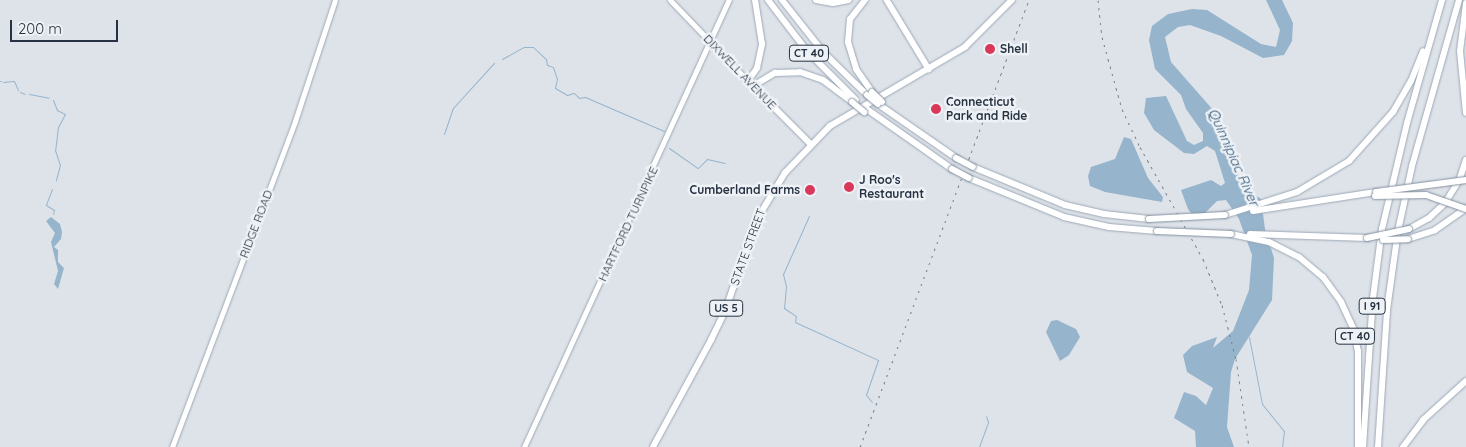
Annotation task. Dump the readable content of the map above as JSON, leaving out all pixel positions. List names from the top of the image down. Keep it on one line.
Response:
{"streets":{"highway":["CT 40","I 91"],"main road":["DIXWELL AVENUE","RIDGE ROAD","HARTFORD TURNPIKE","STATE STREET","US 5"]},"crossings":[["DIXWELL AVENUE","HARTFORD TURNPIKE"],["DIXWELL AVENUE","STATE STREET"]],"water":["Quinnipiac River"],"places":["Shell","Connecticut Park and Ride","J Roo's Restaurant","Cumberland Farms"],"scale_bar":"200 m"}
